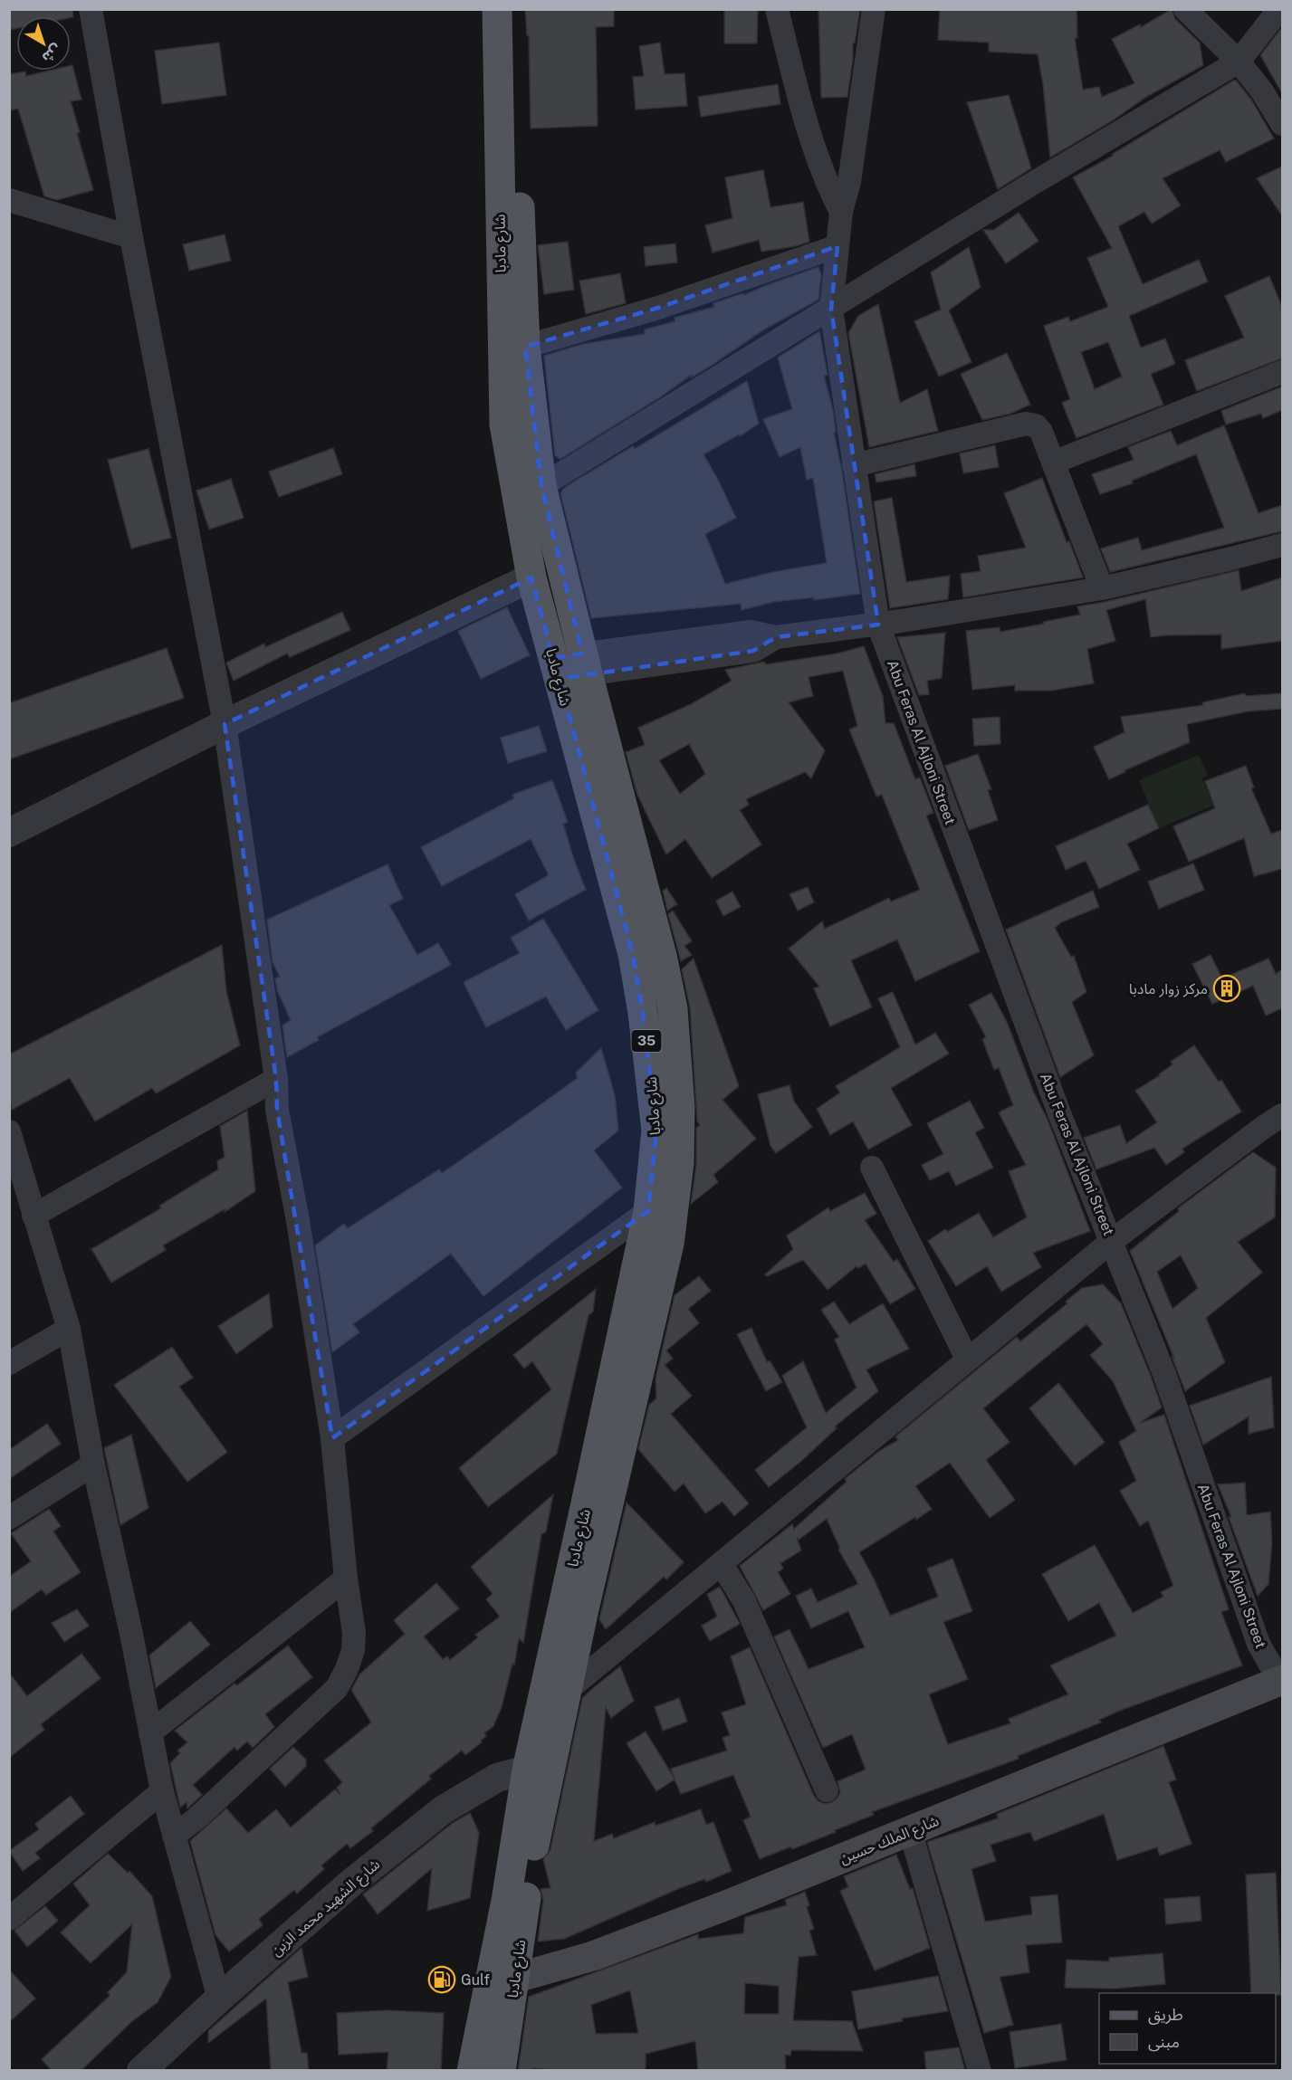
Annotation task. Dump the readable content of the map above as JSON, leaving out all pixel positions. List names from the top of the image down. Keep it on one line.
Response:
{"streets":{"main road":["شارع مادبا","35","شارع الملك حسين"],"street":["Abu Feras Al Ajloni Street","شارع الشهيد محمد الزبن"]},"crossings":[["شارع مادبا","شارع الملك حسين"],["شارع مادبا","شارع الشهيد محمد الزبن"],["Abu Feras Al Ajloni Street","شارع الملك حسين"]],"places":{"building":["مركز زوار مادبا"],"fuel station":["Gulf"]},"legend":["طريق","مبنى"],"north":"bottom right"}
